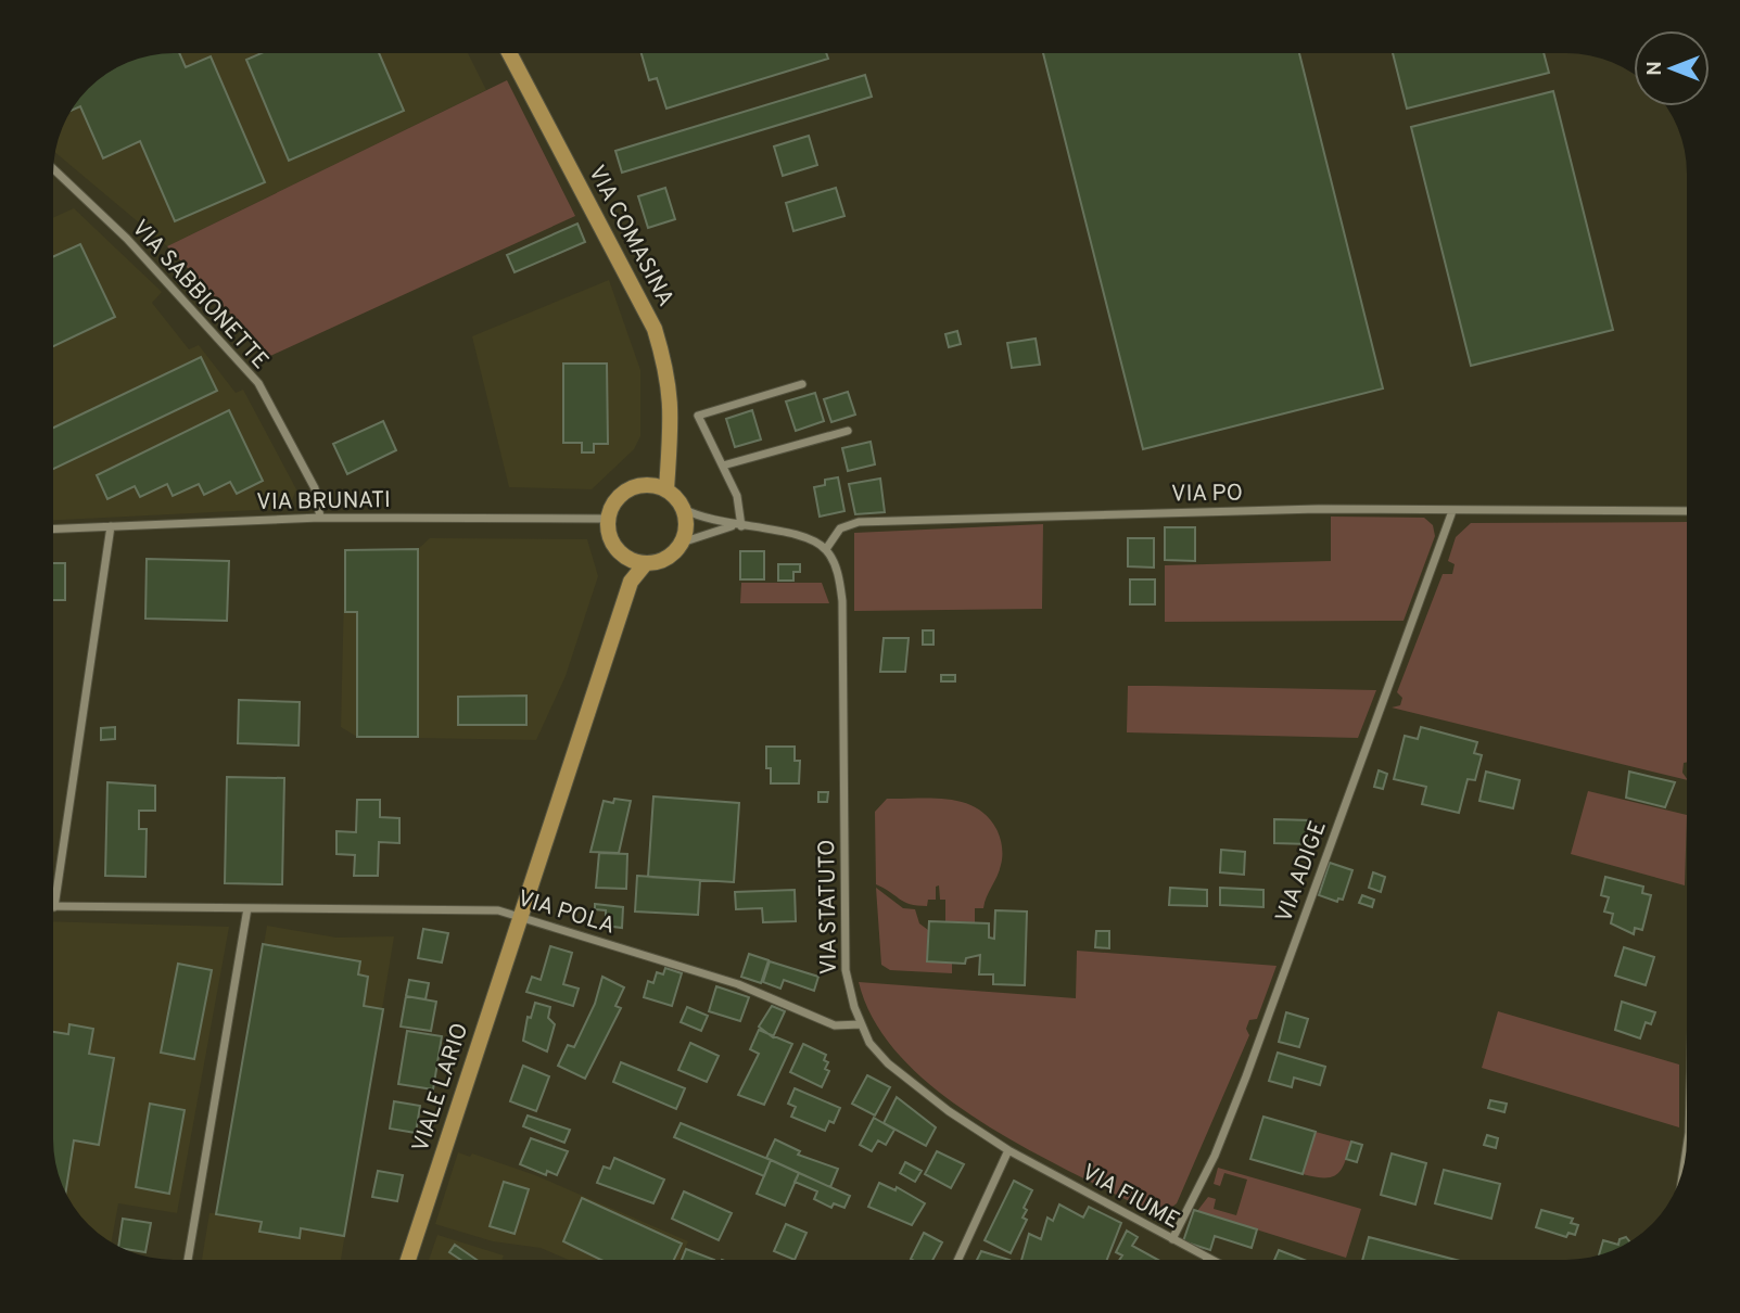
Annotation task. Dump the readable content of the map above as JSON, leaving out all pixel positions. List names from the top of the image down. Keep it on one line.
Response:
{"streets":{"main road":["VIA COMASINA","VIALE LARIO"],"street":["VIA SABBIONETTE","VIA PO","VIA BRUNATI","VIA ADIGE","VIA STATUTO","VIA POLA","VIA FIUME"]},"crossings":[["VIA COMASINA","VIA BRUNATI"],["VIA SABBIONETTE","VIA BRUNATI"],["VIA PO","VIA ADIGE"],["VIA PO","VIA STATUTO"],["VIA ADIGE","VIA FIUME"],["VIA STATUTO","VIA POLA"],["VIA STATUTO","VIA FIUME"],["VIA POLA","VIALE LARIO"]],"north":"left"}
